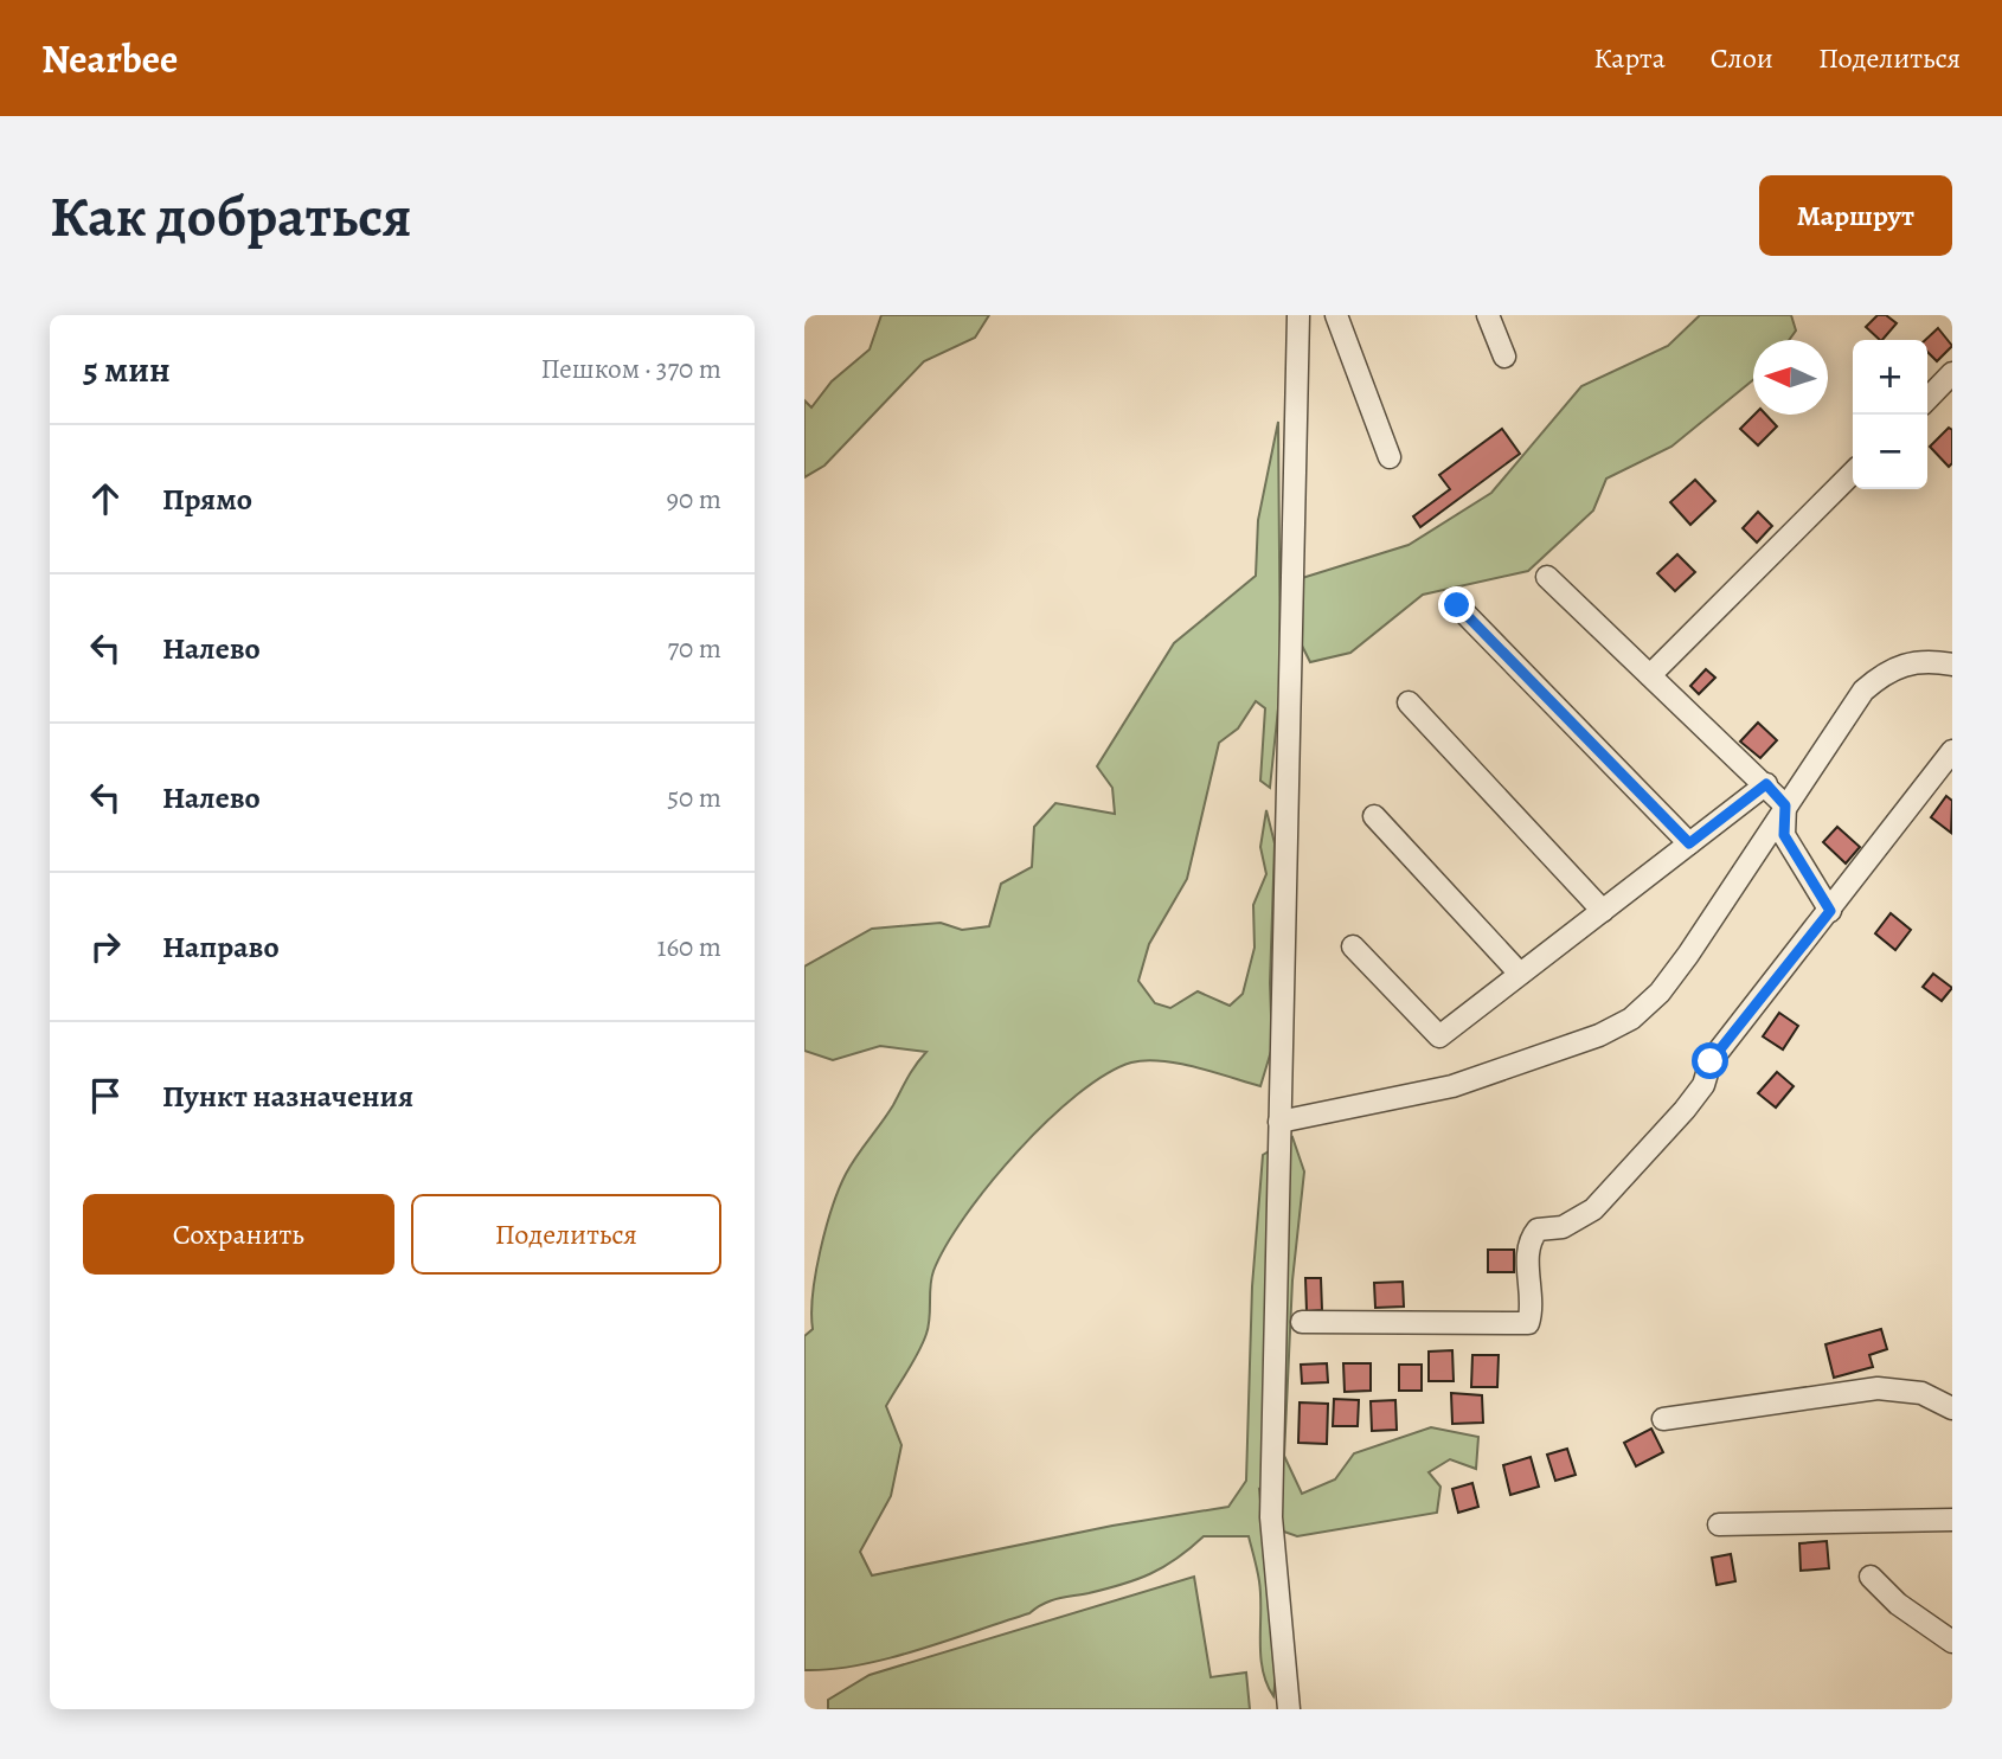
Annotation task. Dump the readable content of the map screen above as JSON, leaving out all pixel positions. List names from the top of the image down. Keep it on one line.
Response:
{"north":"left","page":{"header":"Nearbee","nav":["Карта","Слои","Поделиться"],"buttons":["Маршрут",["Сохранить","Поделиться"]],"title":"Как добраться","heading":["5 мин","Пешком · 370 m"],"map_buttons":["+","−"],"list":[["Прямо","90 m"],["Налево","70 m"],["Налево","50 m"],["Направо","160 m"],"Пункт назначения"]}}
